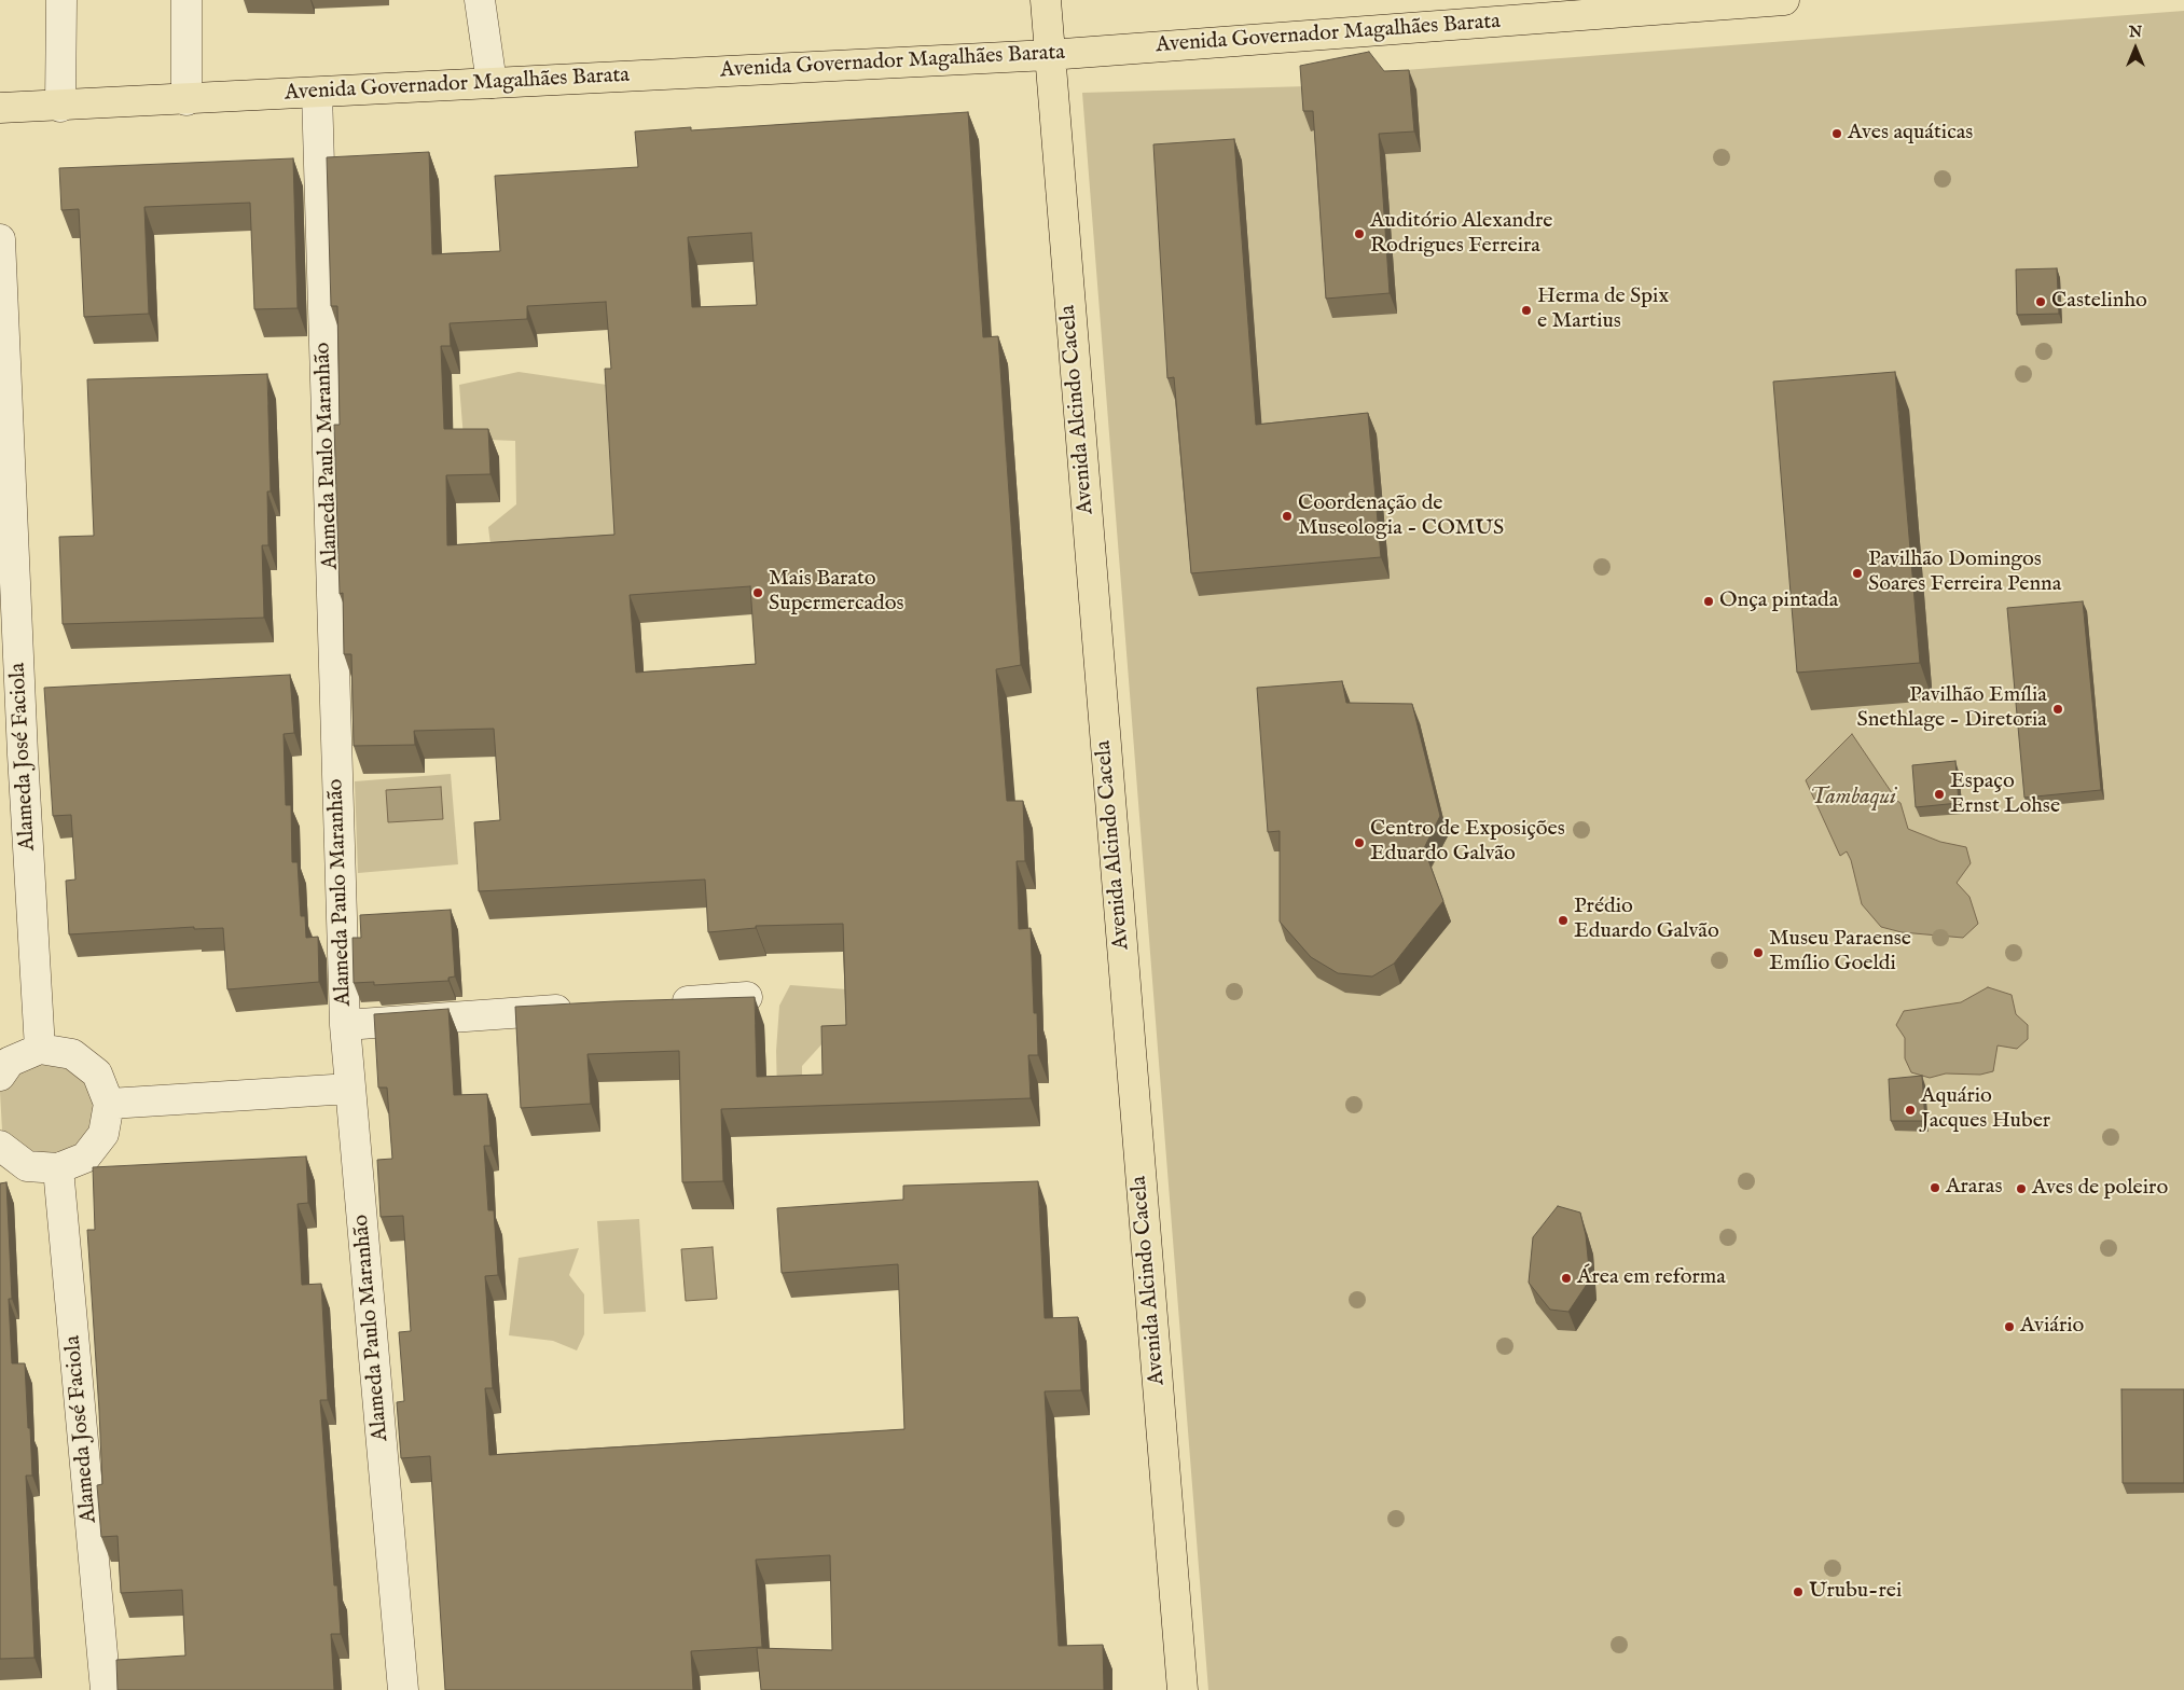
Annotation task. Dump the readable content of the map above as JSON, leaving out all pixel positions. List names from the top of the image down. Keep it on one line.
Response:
{"streets":{"main road":["Avenida Governador Magalhães Barata","Avenida Alcindo Cacela"],"street":["Alameda Paulo Maranhão","Alameda José Faciola"]},"crossings":[["Avenida Governador Magalhães Barata","Avenida Alcindo Cacela"],["Avenida Governador Magalhães Barata","Alameda Paulo Maranhão"]],"water":["Tambaqui"],"places":["Aves aquáticas","Auditório Alexandre Rodrigues Ferreira","Castelinho","Herma de Spix e Martius","Coordenação de Museologia - COMUS","Pavilhão Domingos Soares Ferreira Penna","Mais Barato Supermercados","Onça pintada","Pavilhão Emília Snethlage - Diretoria","Espaço Ernst Lohse","Centro de Exposições Eduardo Galvão","Prédio Eduardo Galvão","Museu Paraense Emílio Goeldi","Aquário Jacques Huber","Araras","Aves de poleiro","Área em reforma","Aviário","Urubu-rei"],"north":"top"}
